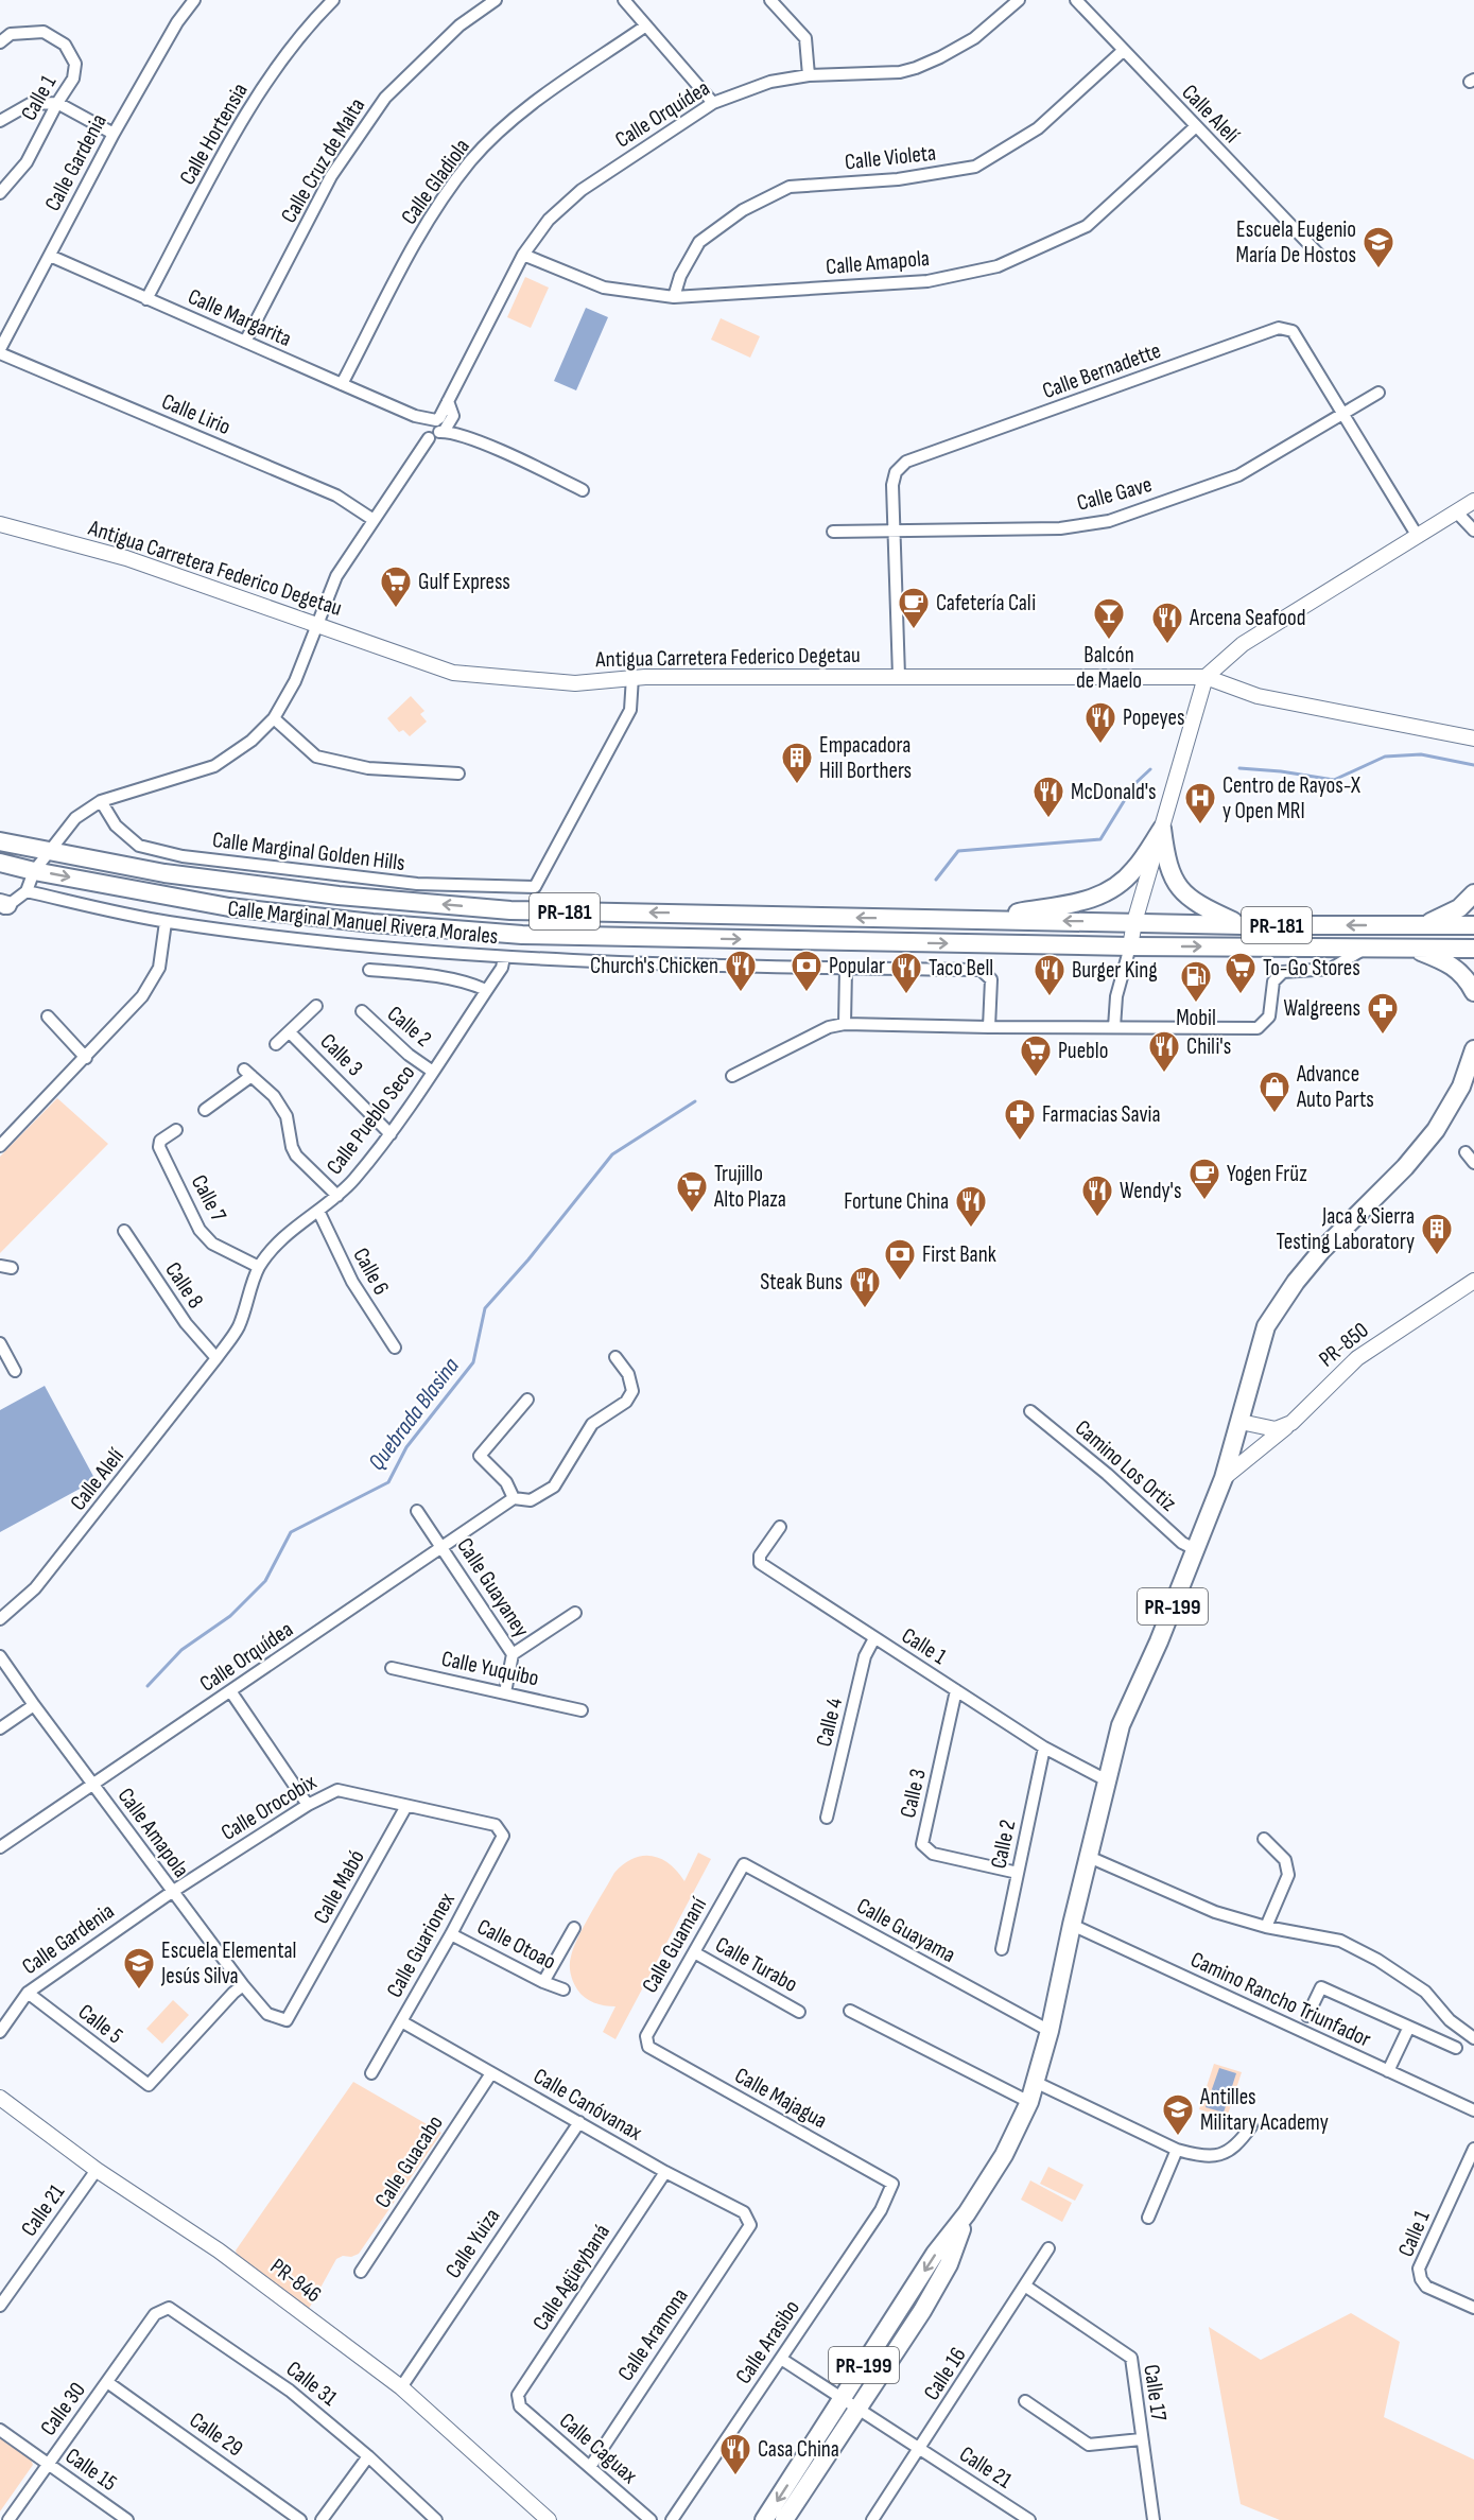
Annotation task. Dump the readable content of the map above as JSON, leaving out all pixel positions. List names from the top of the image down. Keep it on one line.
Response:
{"streets":{"main road":["PR-181","PR-199"],"street":["Calle 1","Calle Orquídea","Calle Alelí","Calle Hortensia","Calle Violeta","Calle Cruz de Malta","Calle Gardenia","Calle Gladiola","Calle Amapola","Calle Margarita","Calle Bernadette","Calle Lirio","Calle Gave","Antigua Carretera Federico Degetau","Calle Marginal Golden Hills","Calle Marginal Manuel Rivera Morales","Calle 2","Calle 3","Calle Pueblo Seco","Calle 7","Calle 6","Calle 8","PR-850","Camino Los Ortiz","Calle Guayaney","Calle Yuquibo","Calle 4","Calle Orocobix","Calle Mabó","Calle Guayama","Calle Otoao","Calle Guarionex","Calle Guamaní","Calle Turabo","Camino Rancho Triunfador","Calle 5","Calle Majagua","Calle Canóvanax","Calle Guacabo","Calle 21","Calle Yuiza","Calle Agüeybaná","PR-846","Calle Aramona","Calle Arasibo","Calle 16","Calle 31","Calle 17","Calle 30","Calle 29","Calle Caguax","Calle 15"]},"crossings":[["Calle 1","Calle 2"],["Calle 1","Calle 3"],["Calle 1","PR-199"],["Calle 1","Calle 4"],["Calle Orquídea","Calle Amapola"],["Calle Orquídea","Calle Margarita"],["Calle Orquídea","Calle Guayaney"],["Calle Alelí","Calle Violeta"],["Calle Alelí","Calle Amapola"],["Calle Alelí","Calle Pueblo Seco"],["Calle Alelí","Calle 8"],["Calle Hortensia","Calle Margarita"],["Calle Violeta","Calle Amapola"],["Calle Cruz de Malta","Calle Margarita"],["Calle Gardenia","Calle Amapola"],["Calle Gardenia","Calle Margarita"],["Calle Gardenia","Calle Lirio"],["Calle Gardenia","Calle Orocobix"],["Calle Gardenia","Calle 5"],["Calle Gladiola","Calle Margarita"],["Calle Amapola","Calle Orocobix"],["Calle Amapola","Calle Mabó"],["Calle Amapola","Calle 5"],["Calle Bernadette","Calle Gave"],["Calle Bernadette","Antigua Carretera Federico Degetau"],["Antigua Carretera Federico Degetau","Calle Marginal Golden Hills"],["Calle Marginal Manuel Rivera Morales","Calle Pueblo Seco"],["Calle 2","Calle 3"],["Calle 2","Calle Pueblo Seco"],["Calle 3","Calle Pueblo Seco"],["Calle Pueblo Seco","Calle 7"],["Calle Pueblo Seco","Calle 6"],["Calle Pueblo Seco","Calle 8"],["PR-850","PR-199"],["Camino Los Ortiz","PR-199"],["Calle Guayaney","Calle Yuquibo"],["PR-199","Calle Guayama"],["PR-199","Camino Rancho Triunfador"],["PR-199","Calle 21"],["Calle Orocobix","Calle Mabó"],["Calle Orocobix","Calle Guarionex"],["Calle Guayama","Calle Guamaní"],["Calle Otoao","Calle Guarionex"],["Calle Guarionex","Calle Canóvanax"],["Calle Guamaní","Calle Turabo"],["Calle Guamaní","Calle Majagua"],["Calle Majagua","Calle Arasibo"],["Calle Canóvanax","Calle Guacabo"],["Calle Canóvanax","Calle Yuiza"],["Calle Canóvanax","Calle Agüeybaná"],["Calle Canóvanax","Calle Aramona"],["Calle 21","PR-846"],["Calle 21","Calle Arasibo"],["Calle 21","Calle 16"],["Calle Yuiza","PR-846"],["Calle Agüeybaná","Calle Caguax"],["Calle Aramona","Calle Caguax"],["Calle 16","Calle 17"],["Calle 31","Calle 30"],["Calle 30","Calle 29"],["Calle 30","Calle 15"]],"water":["Quebrada Blasina"],"places":{"school or university":["Escuela Eugenio María De Hostos","Escuela Elemental Jesús Silva","Antilles Military Academy"],"supermarket":["Gulf Express","To-Go Stores","Pueblo","Trujillo Alto Plaza"],"cafe":["Cafetería Cali","Yogen Früz"],"bar":["Balcón de Maelo"],"restaurant":["Arcena Seafood","Popeyes","McDonald's","Church's Chicken","Taco Bell","Burger King","Chili's","Wendy's","Fortune China","Steak Buns","Casa China"],"building":["Empacadora Hill Borthers","Jaca & Sierra Testing Laboratory"],"hospital":["Centro de Rayos-X y Open MRI"],"bank":["Popular","First Bank"],"fuel station":["Mobil"],"pharmacy":["Walgreens","Farmacias Savia"],"shop":["Advance Auto Parts"]}}
